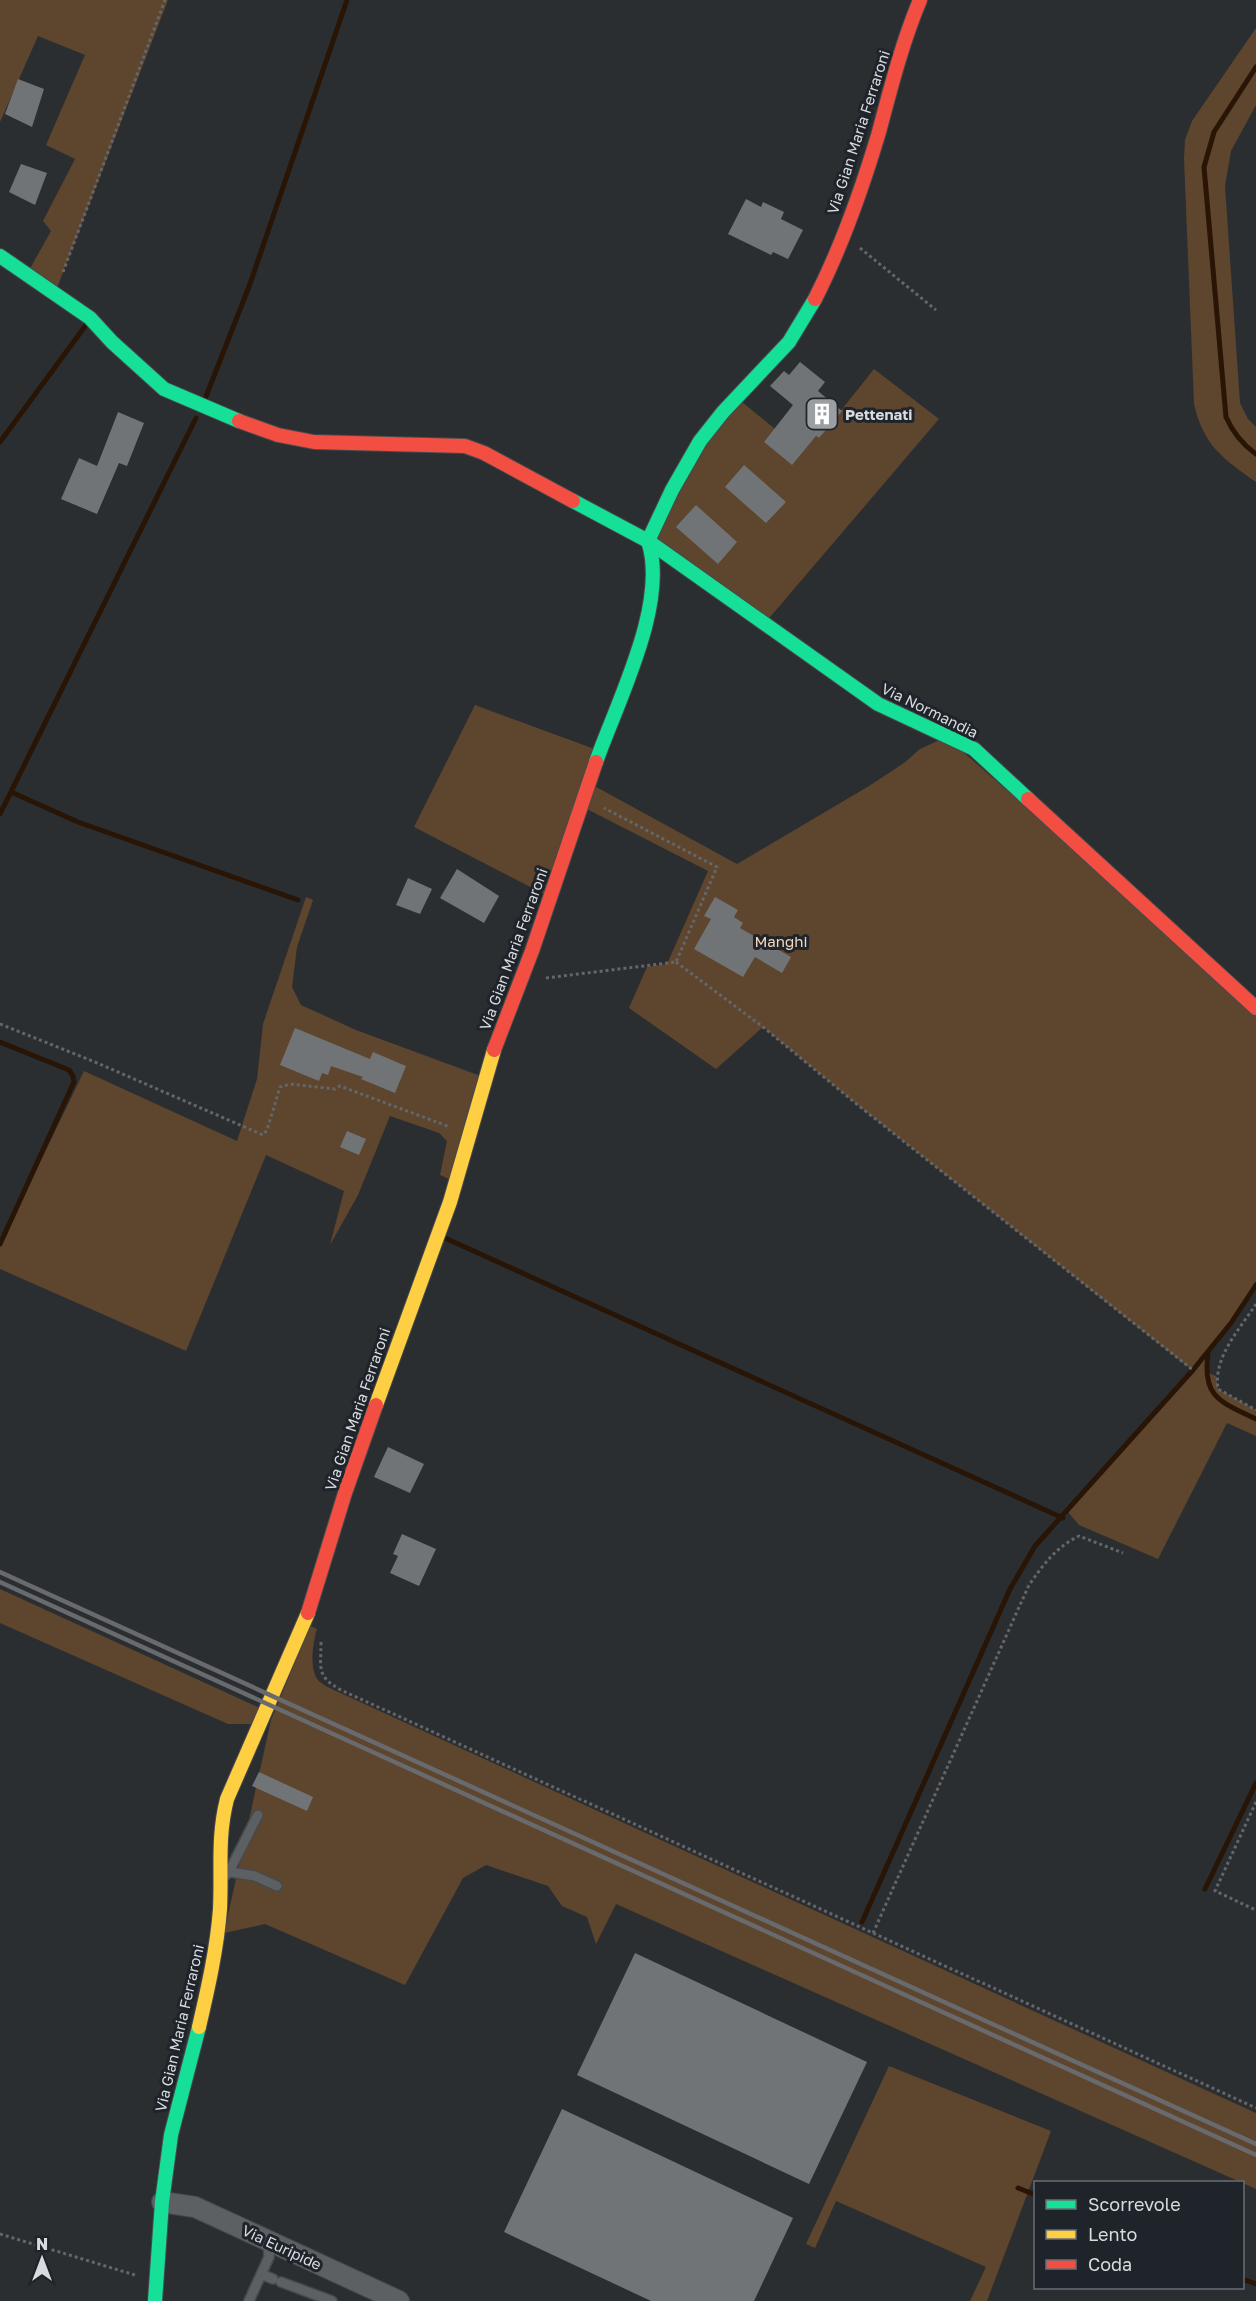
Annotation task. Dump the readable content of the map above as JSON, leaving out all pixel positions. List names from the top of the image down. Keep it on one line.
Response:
{"streets":{"street":["Via Gian Maria Ferraroni","Via Normandia","Via Euripide"]},"crossings":[["Via Gian Maria Ferraroni","Via Normandia"],["Via Gian Maria Ferraroni","Via Euripide"]],"parks":["Manghi"],"places":{"building":["Pettenati"]},"legend":["Scorrevole","Lento","Coda"],"north":"top"}
